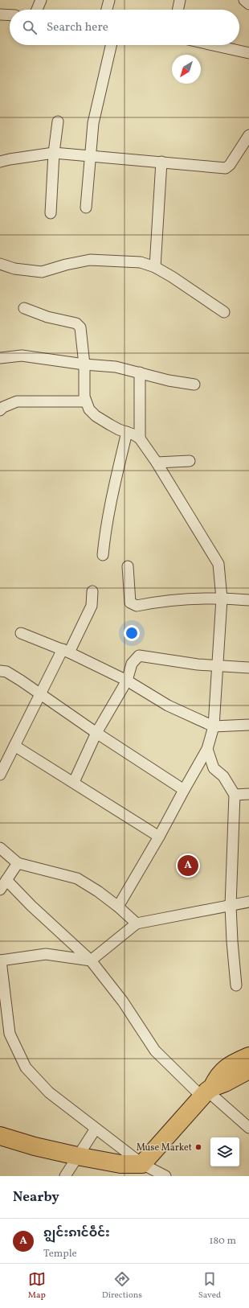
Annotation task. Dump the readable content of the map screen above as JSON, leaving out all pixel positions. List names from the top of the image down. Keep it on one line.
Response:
{"places":["Muse Market"],"north":"bottom left","page":{"search":"Search here","pins":"A","heading":"Nearby","list":[{"mark":"A","name":"ၵျွင်းၵၢင်ဝဵင်း","note":"Temple","value":"180 m"}],"nav":["Map","Directions","Saved"]}}
